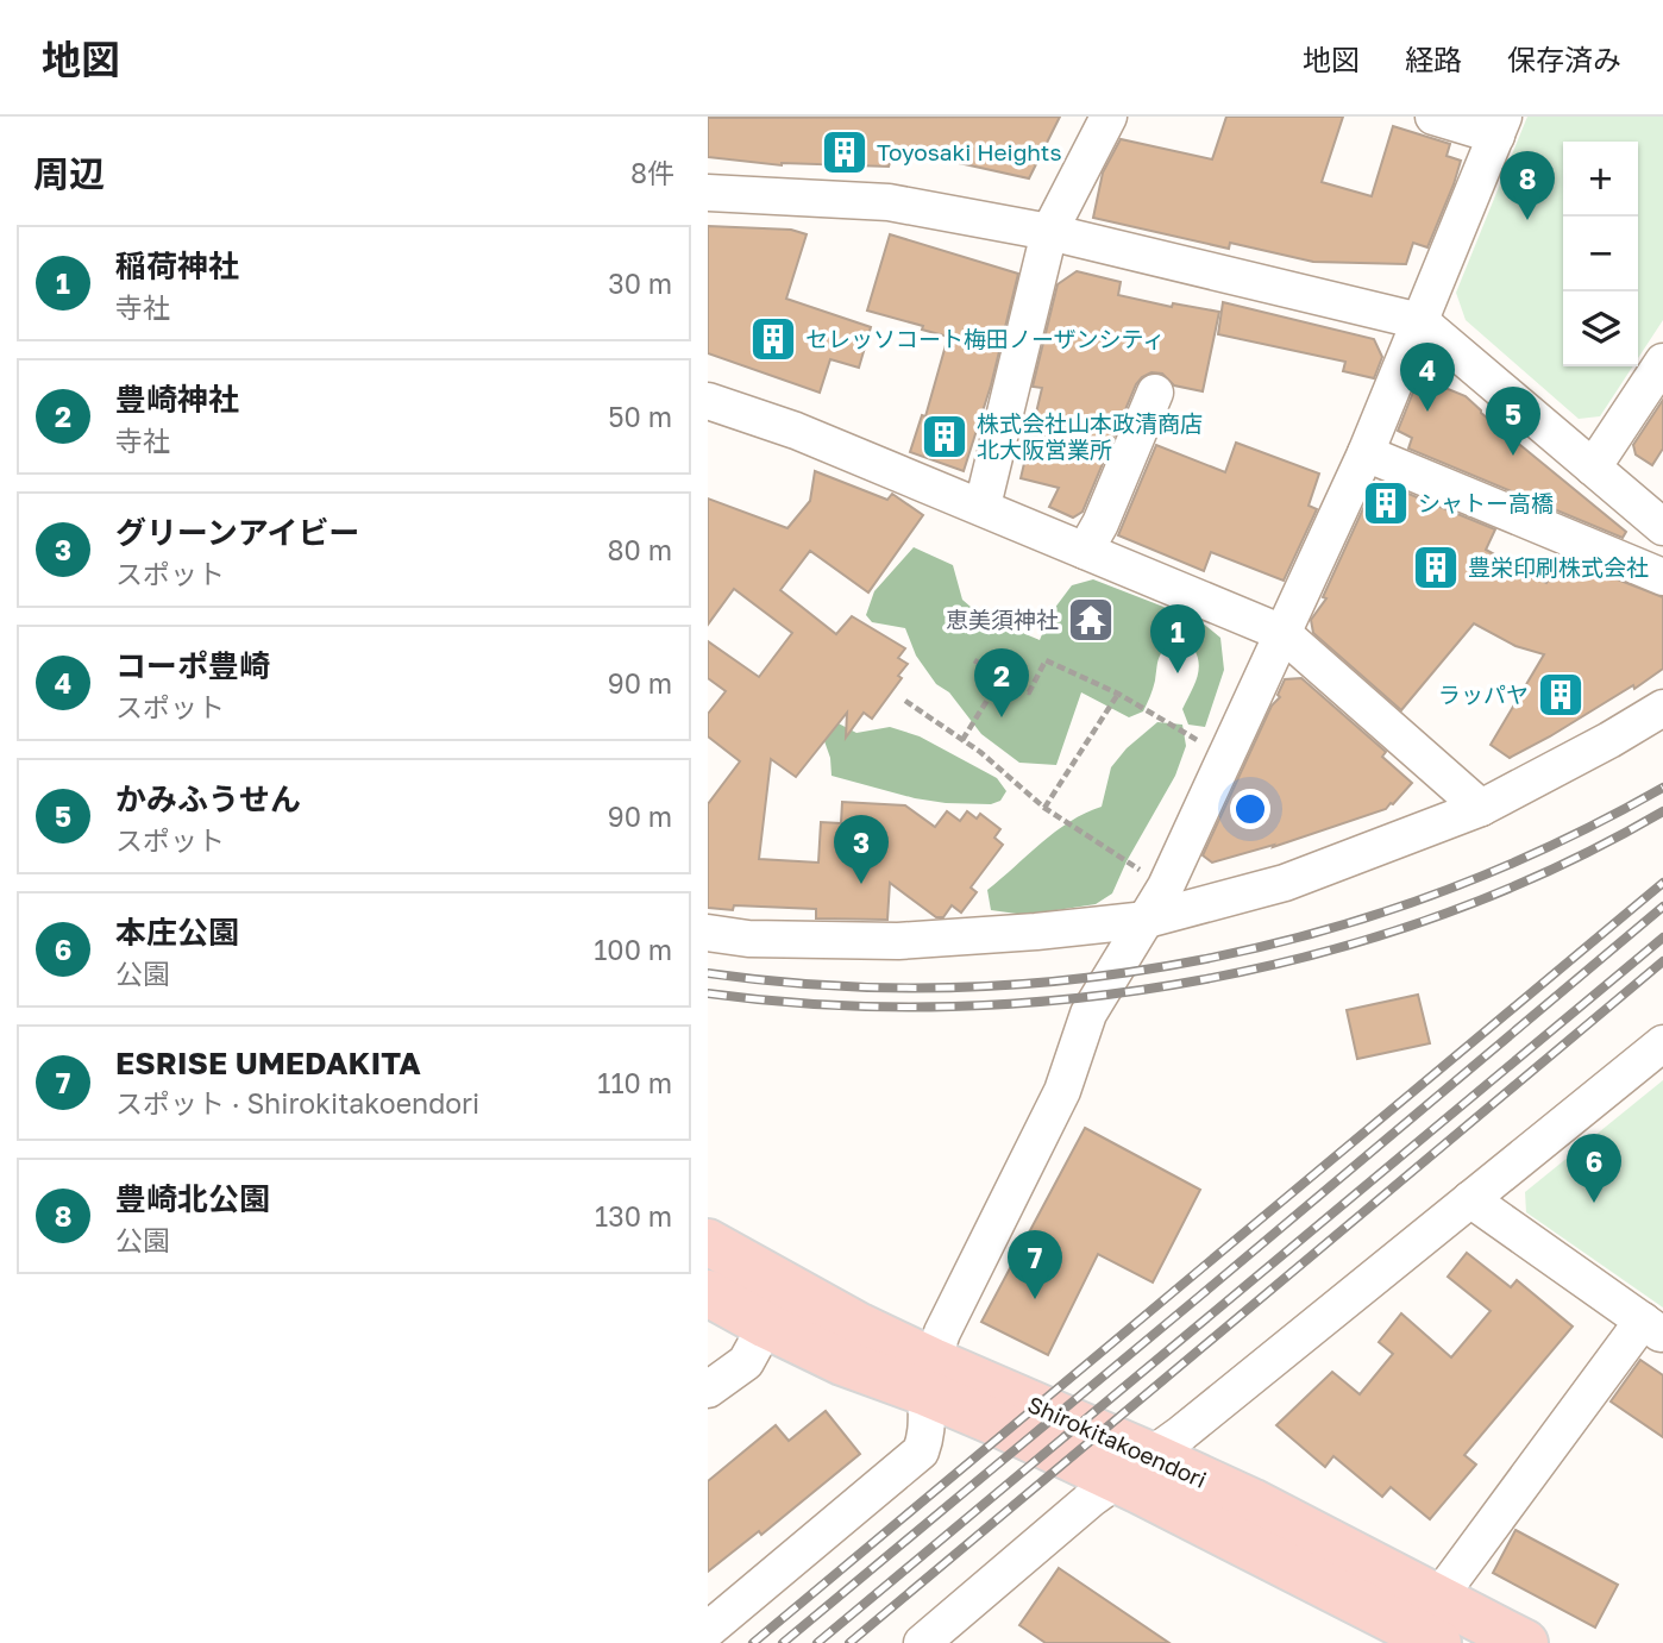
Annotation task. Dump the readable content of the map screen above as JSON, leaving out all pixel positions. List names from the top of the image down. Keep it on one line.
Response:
{"streets":{"main road":["Shirokitakoendori"]},"places":{"building":["Toyosaki Heights","セレッソコート梅田ノーザンシティ","株式会社山本政清商店 北大阪営業所","シャトー高橋","豊栄印刷株式会社","ラッパヤ"],"temple":["恵美須神社"]},"page":{"header":"地図","nav":["地図","経路","保存済み"],"heading":["周辺","8件"],"map_buttons":["+","−"],"pins":["8","4","5","1","2","3","6","7"],"list":[{"mark":"1","name":"稲荷神社","note":"寺社","value":"30 m"},{"mark":"2","name":"豊崎神社","note":"寺社","value":"50 m"},{"mark":"3","name":"グリーンアイビー","note":"スポット","value":"80 m"},{"mark":"4","name":"コーポ豊崎","note":"スポット","value":"90 m"},{"mark":"5","name":"かみふうせん","note":"スポット","value":"90 m"},{"mark":"6","name":"本庄公園","note":"公園","value":"100 m"},{"mark":"7","name":"ESRISE UMEDAKITA","note":"スポット · Shirokitakoendori","value":"110 m"},{"mark":"8","name":"豊崎北公園","note":"公園","value":"130 m"}]}}
